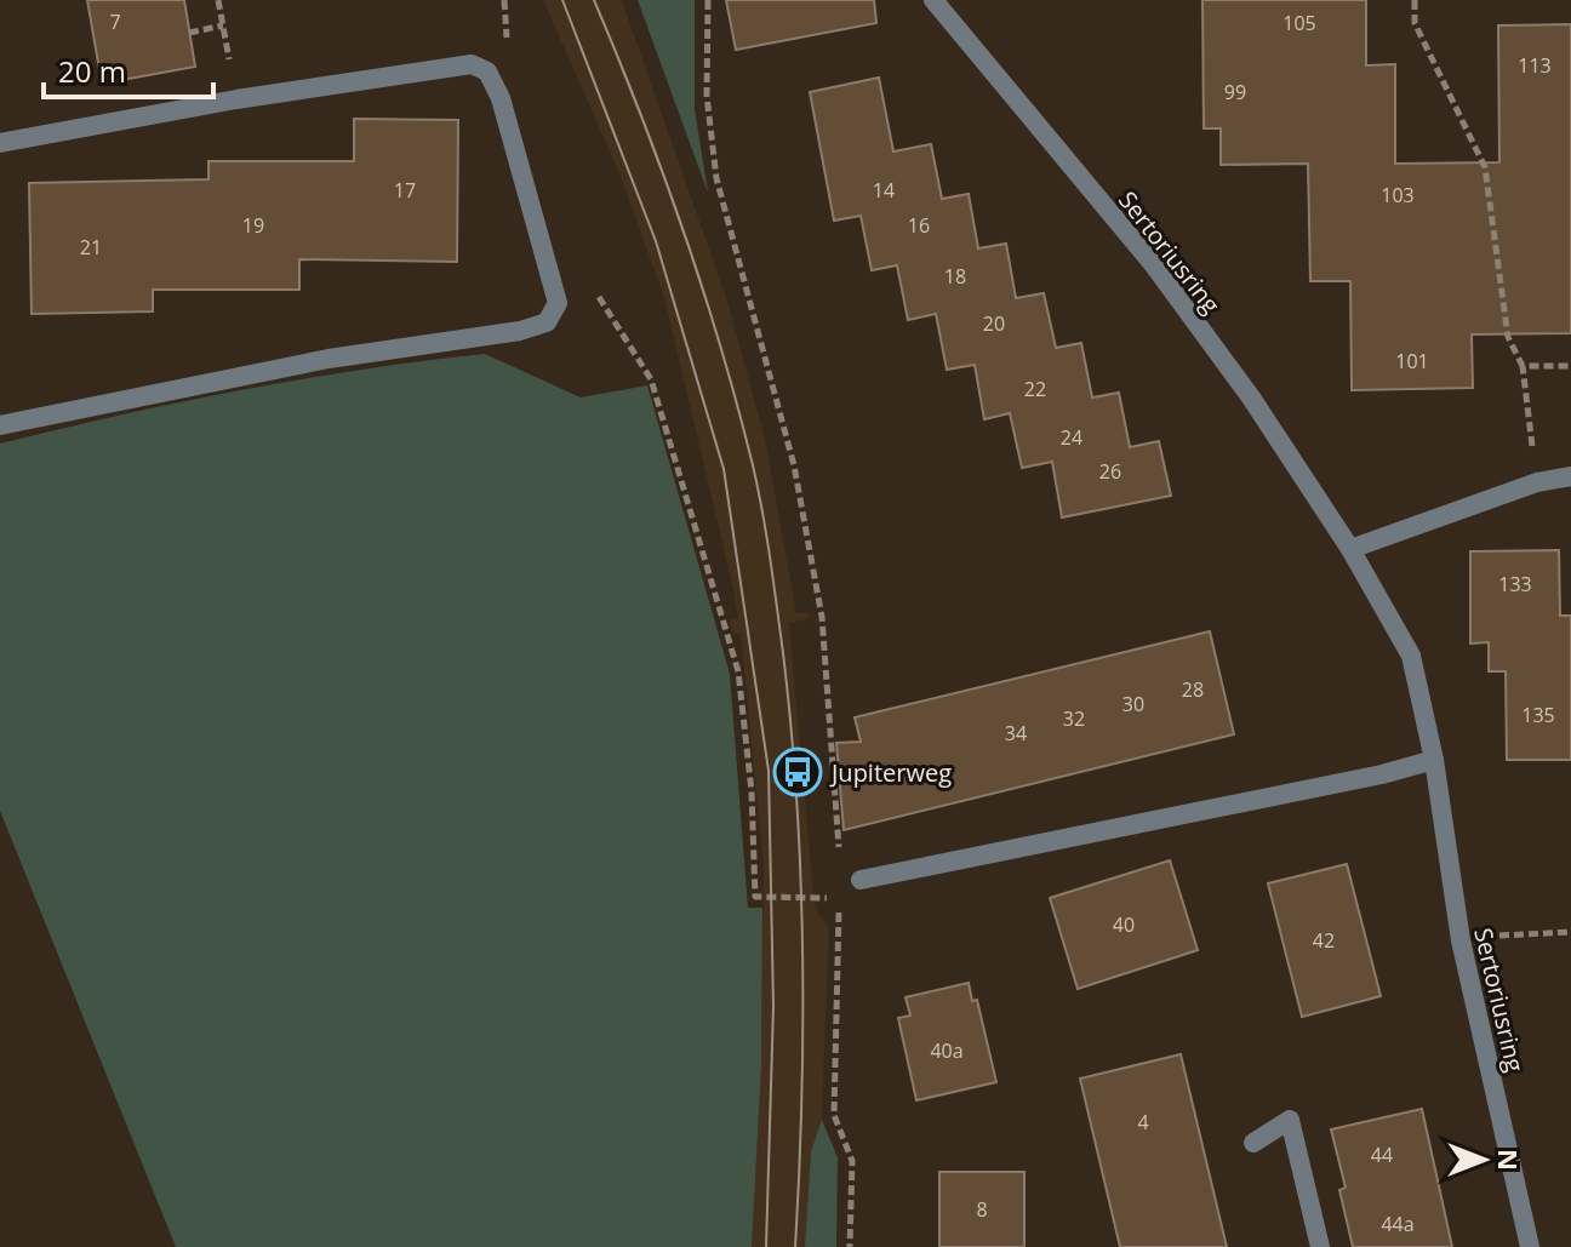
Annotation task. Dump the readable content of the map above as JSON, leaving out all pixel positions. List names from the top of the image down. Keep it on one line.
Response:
{"streets":{"street":["Sertoriusring"]},"places":{"bus stop":["Jupiterweg"]},"house_numbers":["7","105","113","99","17","14","103","19","16","21","18","20","101","22","24","26","133","28","30","135","32","34","40","42","40a","4","44","8","44a"],"scale_bar":"20 m","north":"right"}
